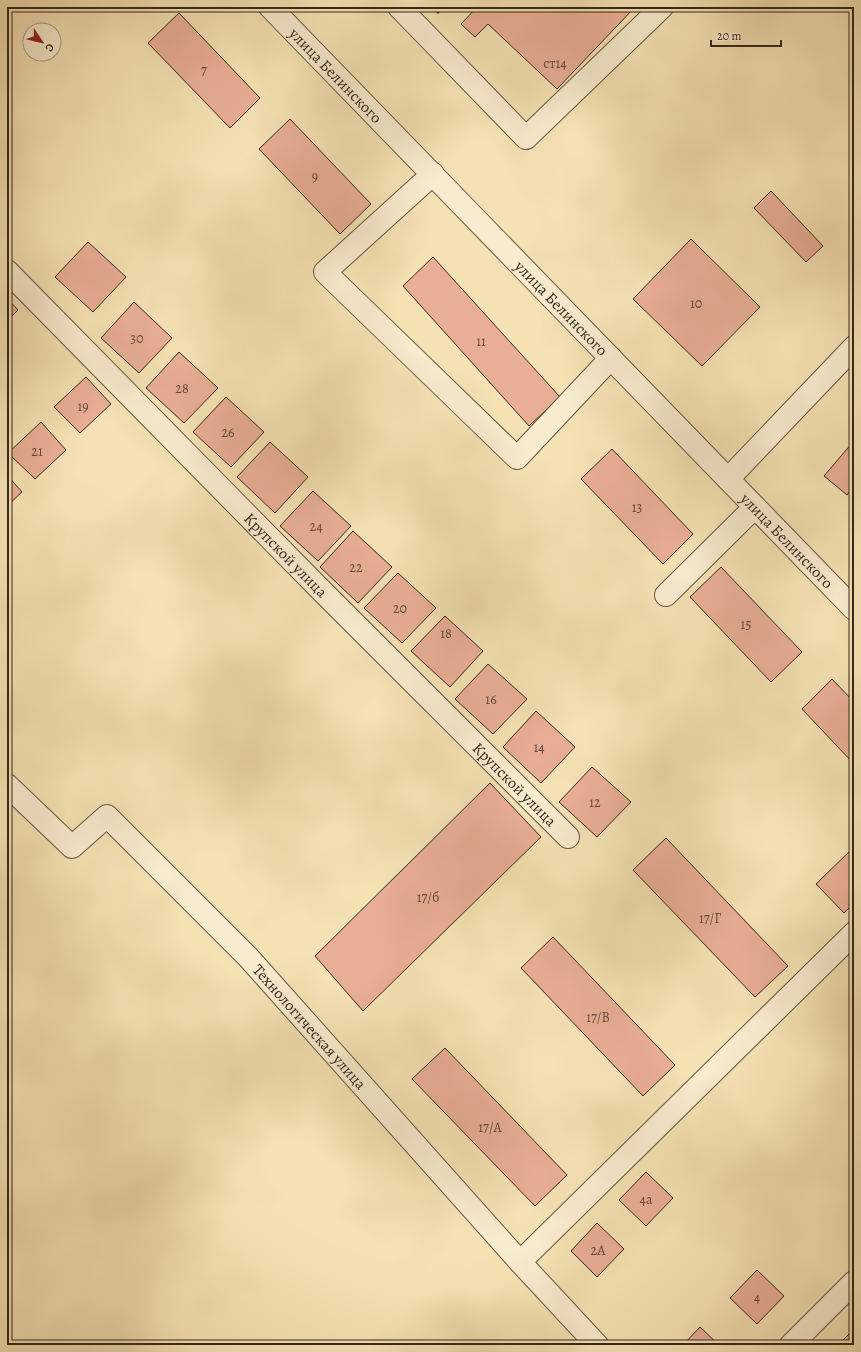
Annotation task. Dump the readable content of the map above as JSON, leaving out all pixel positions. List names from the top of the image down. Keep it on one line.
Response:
{"streets":{"street":["улица Белинского","Крупской улица","Технологическая улица"]},"house_numbers":["ст14","7","9","10","30","11","28","19","26","21","13","24","22","20","15","18","16","14","12","17/б","17/Г","17/В","17/А","4а","2А","4"],"scale_bar":"20 m","north":"bottom right"}
